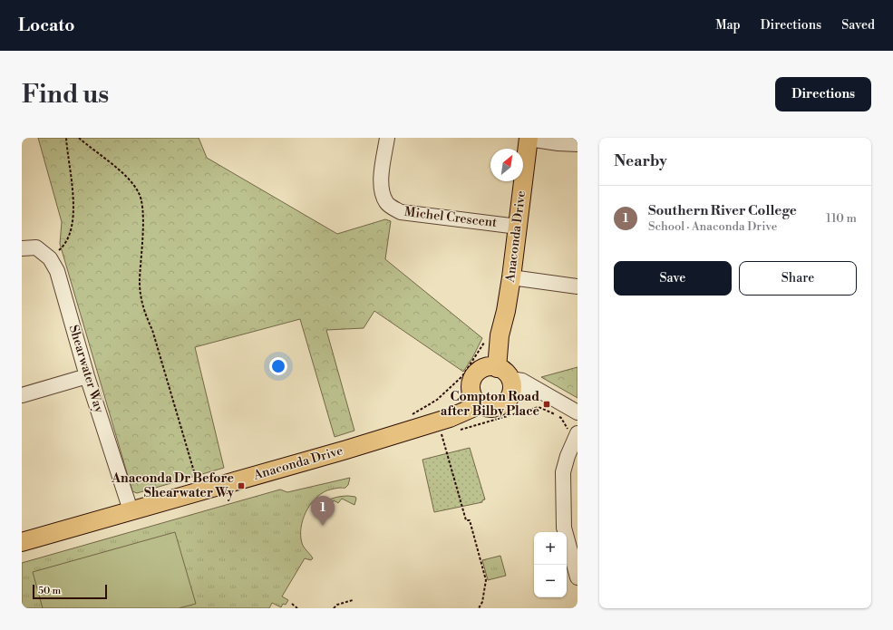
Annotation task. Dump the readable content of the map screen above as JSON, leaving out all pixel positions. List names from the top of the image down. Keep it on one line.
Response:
{"streets":{"main road":["Anaconda Drive"],"street":["Michel Crescent","Shearwater Way"]},"crossings":[["Michel Crescent","Anaconda Drive"],["Anaconda Drive","Shearwater Way"]],"places":{"transit":["Compton Road after Bilby Place","Anaconda Dr Before Shearwater Wy"]},"scale_bar":"50 m","north":"top right","page":{"header":"Locato","nav":["Map","Directions","Saved"],"buttons":["Directions",["Save","Share"]],"title":"Find us","heading":"Nearby","list":[{"mark":"1","name":"Southern River College","note":"School · Anaconda Drive","value":"110 m"}],"pins":"1","map_buttons":["+","−"],"scale":"50 m"}}
